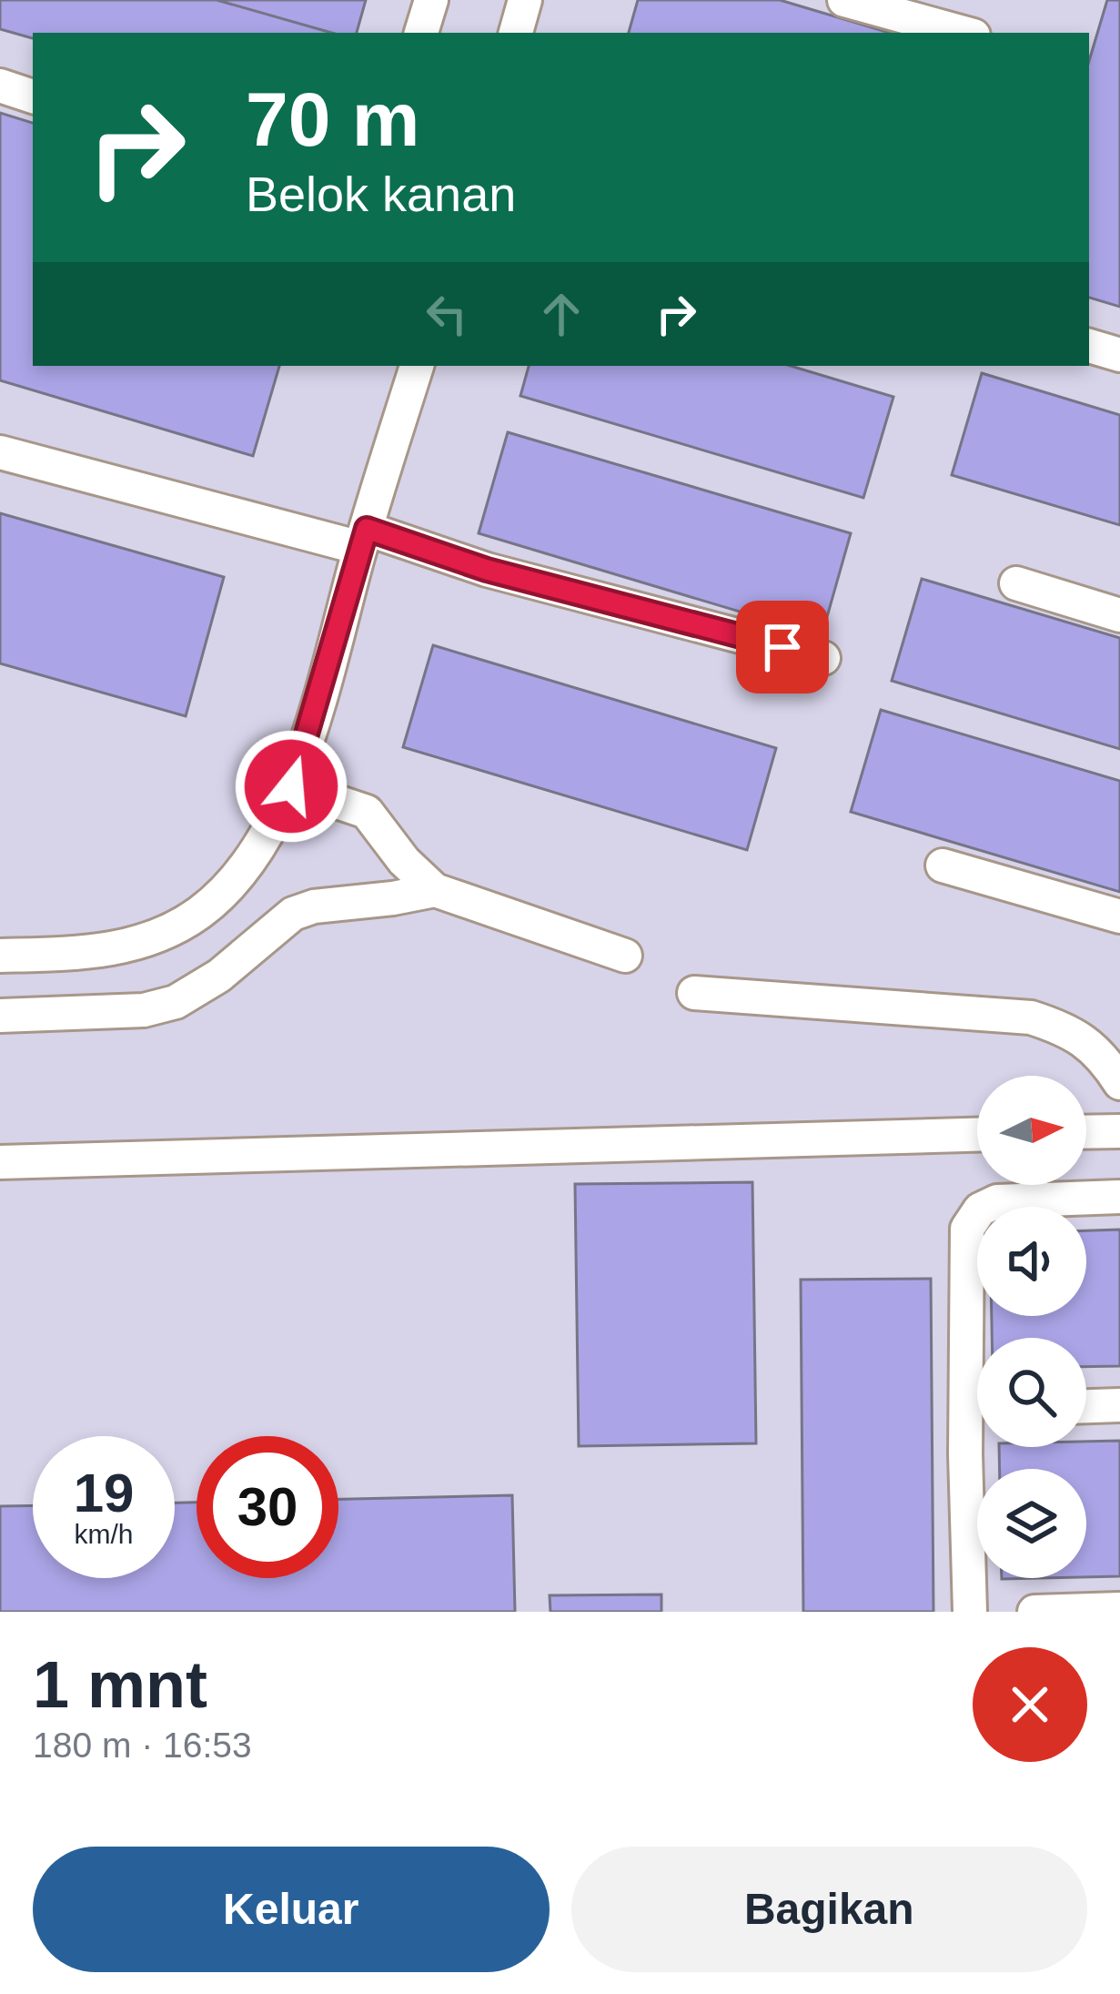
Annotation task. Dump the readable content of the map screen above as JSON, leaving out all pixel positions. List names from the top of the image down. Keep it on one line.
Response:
{"north":"right","page":{"turn":["70 m","Belok kanan"],"speed":"19 km/h","limit":"30","heading":["1 mnt","180 m · 16:53"],"buttons":["Keluar","Bagikan"]}}
